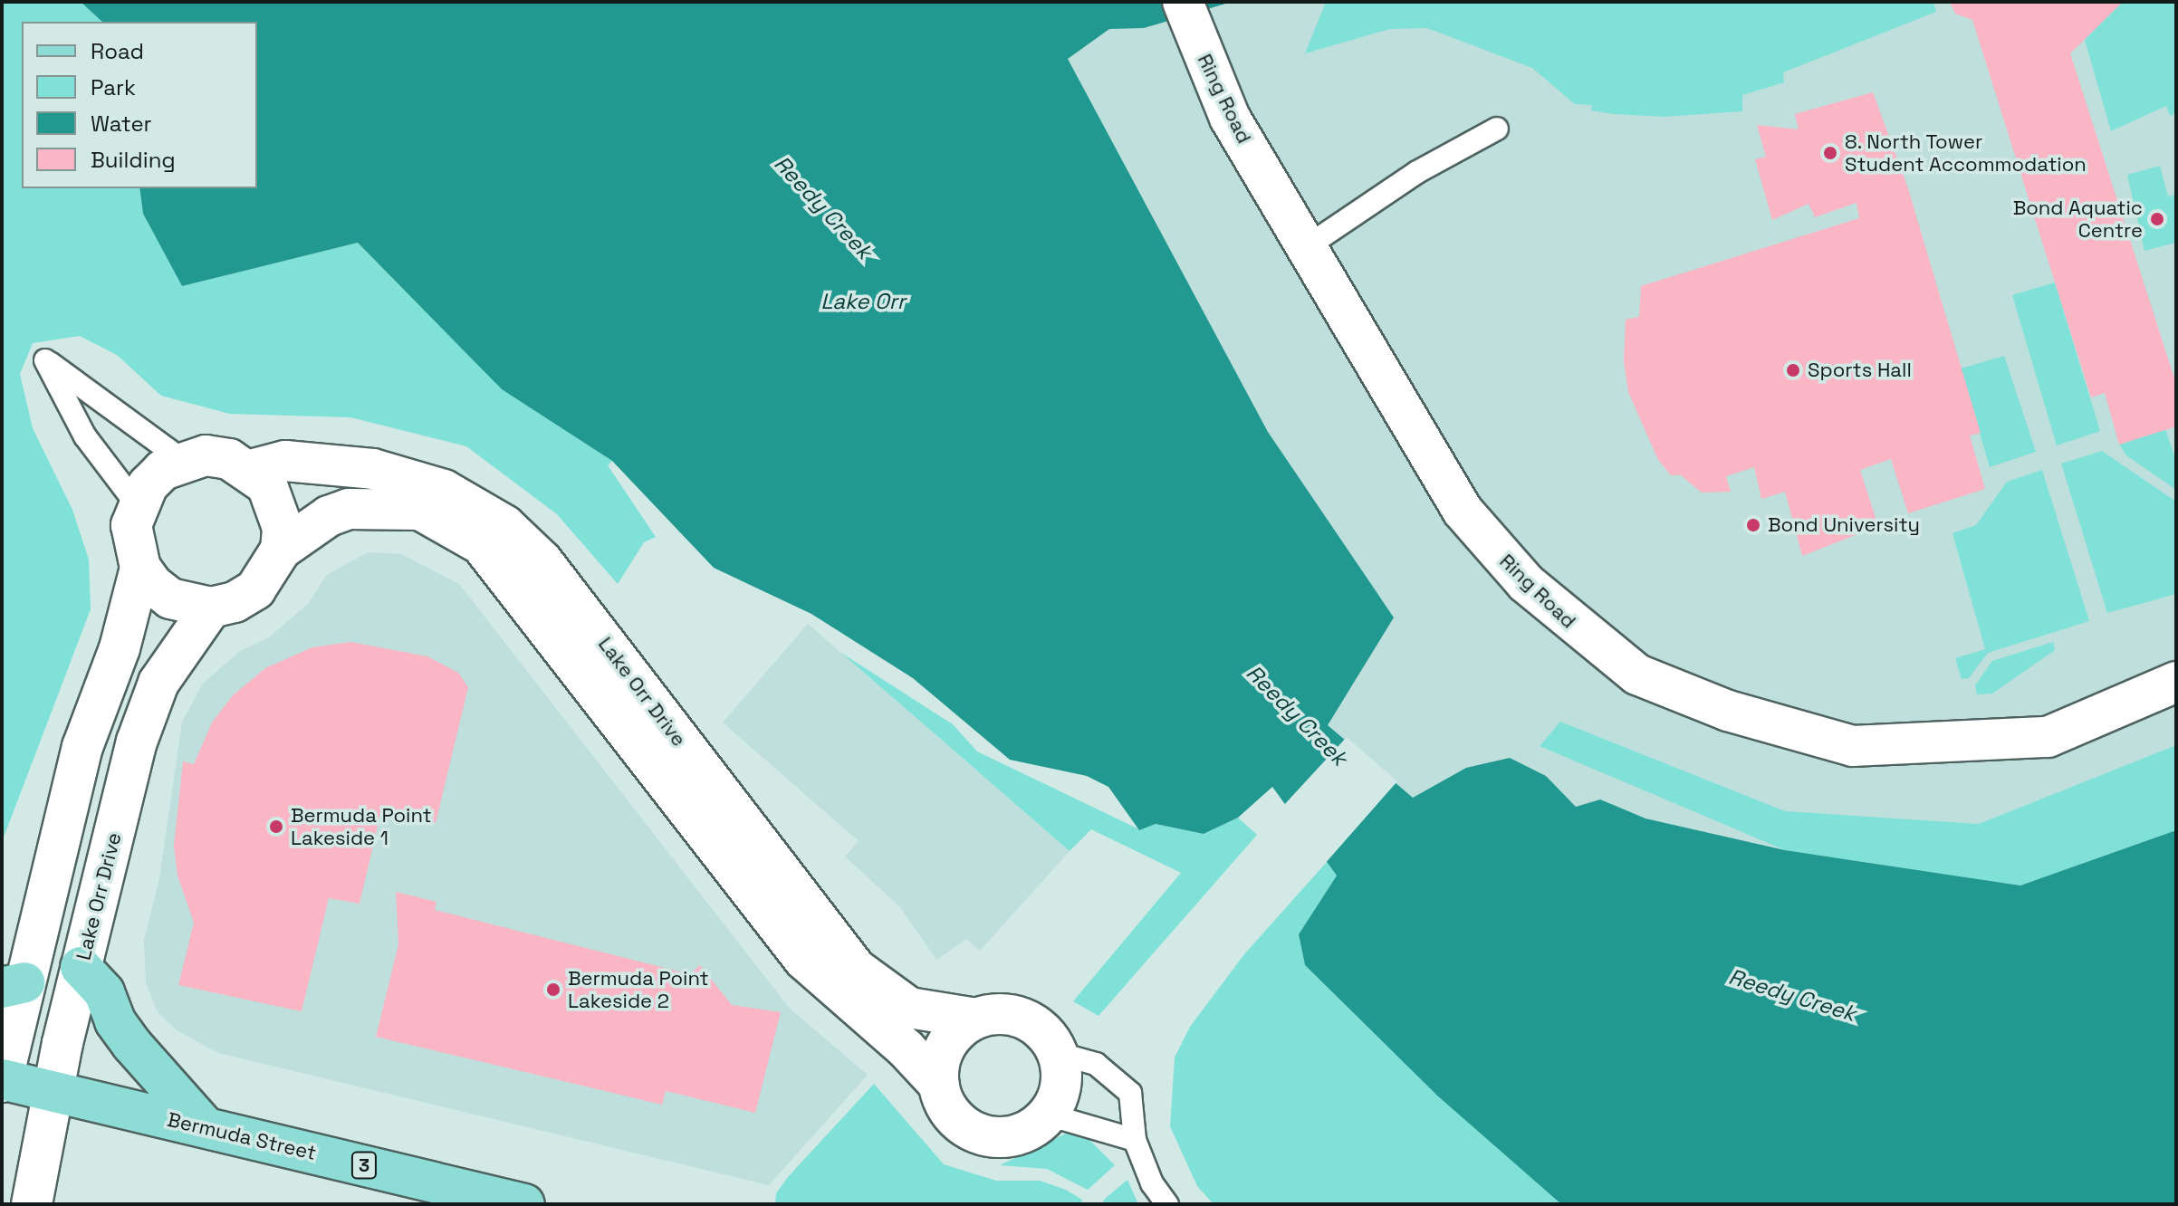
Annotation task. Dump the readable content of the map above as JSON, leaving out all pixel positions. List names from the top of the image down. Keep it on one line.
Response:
{"streets":{"main road":["Bermuda Street","3"],"street":["Ring Road","Lake Orr Drive"]},"crossings":[["Lake Orr Drive","Bermuda Street"]],"water":["Reedy Creek","Lake Orr"],"places":["8. North Tower Student Accommodation","Bond Aquatic Centre","Sports Hall","Bond University","Bermuda Point Lakeside 1","Bermuda Point Lakeside 2"],"legend":["Road","Park","Water","Building"]}
